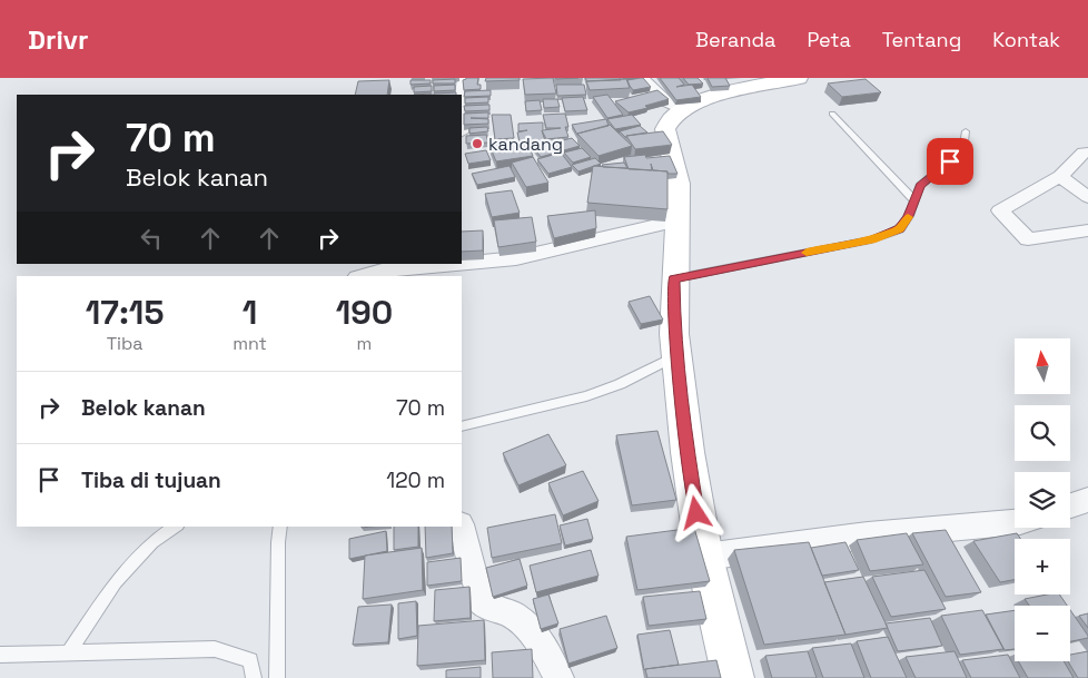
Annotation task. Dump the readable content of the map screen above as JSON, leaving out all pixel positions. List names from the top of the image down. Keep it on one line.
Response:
{"places":["kandang"],"north":"top","page":{"header":"Drivr","nav":["Beranda","Peta","Tentang","Kontak"],"turn":["70 m","Belok kanan"],"eta":["17:15","Tiba","1","mnt","190","m"],"map_buttons":["+","−"],"list":[{"name":"Belok kanan","value":"70 m"},{"name":"Tiba di tujuan","value":"120 m"}]}}
